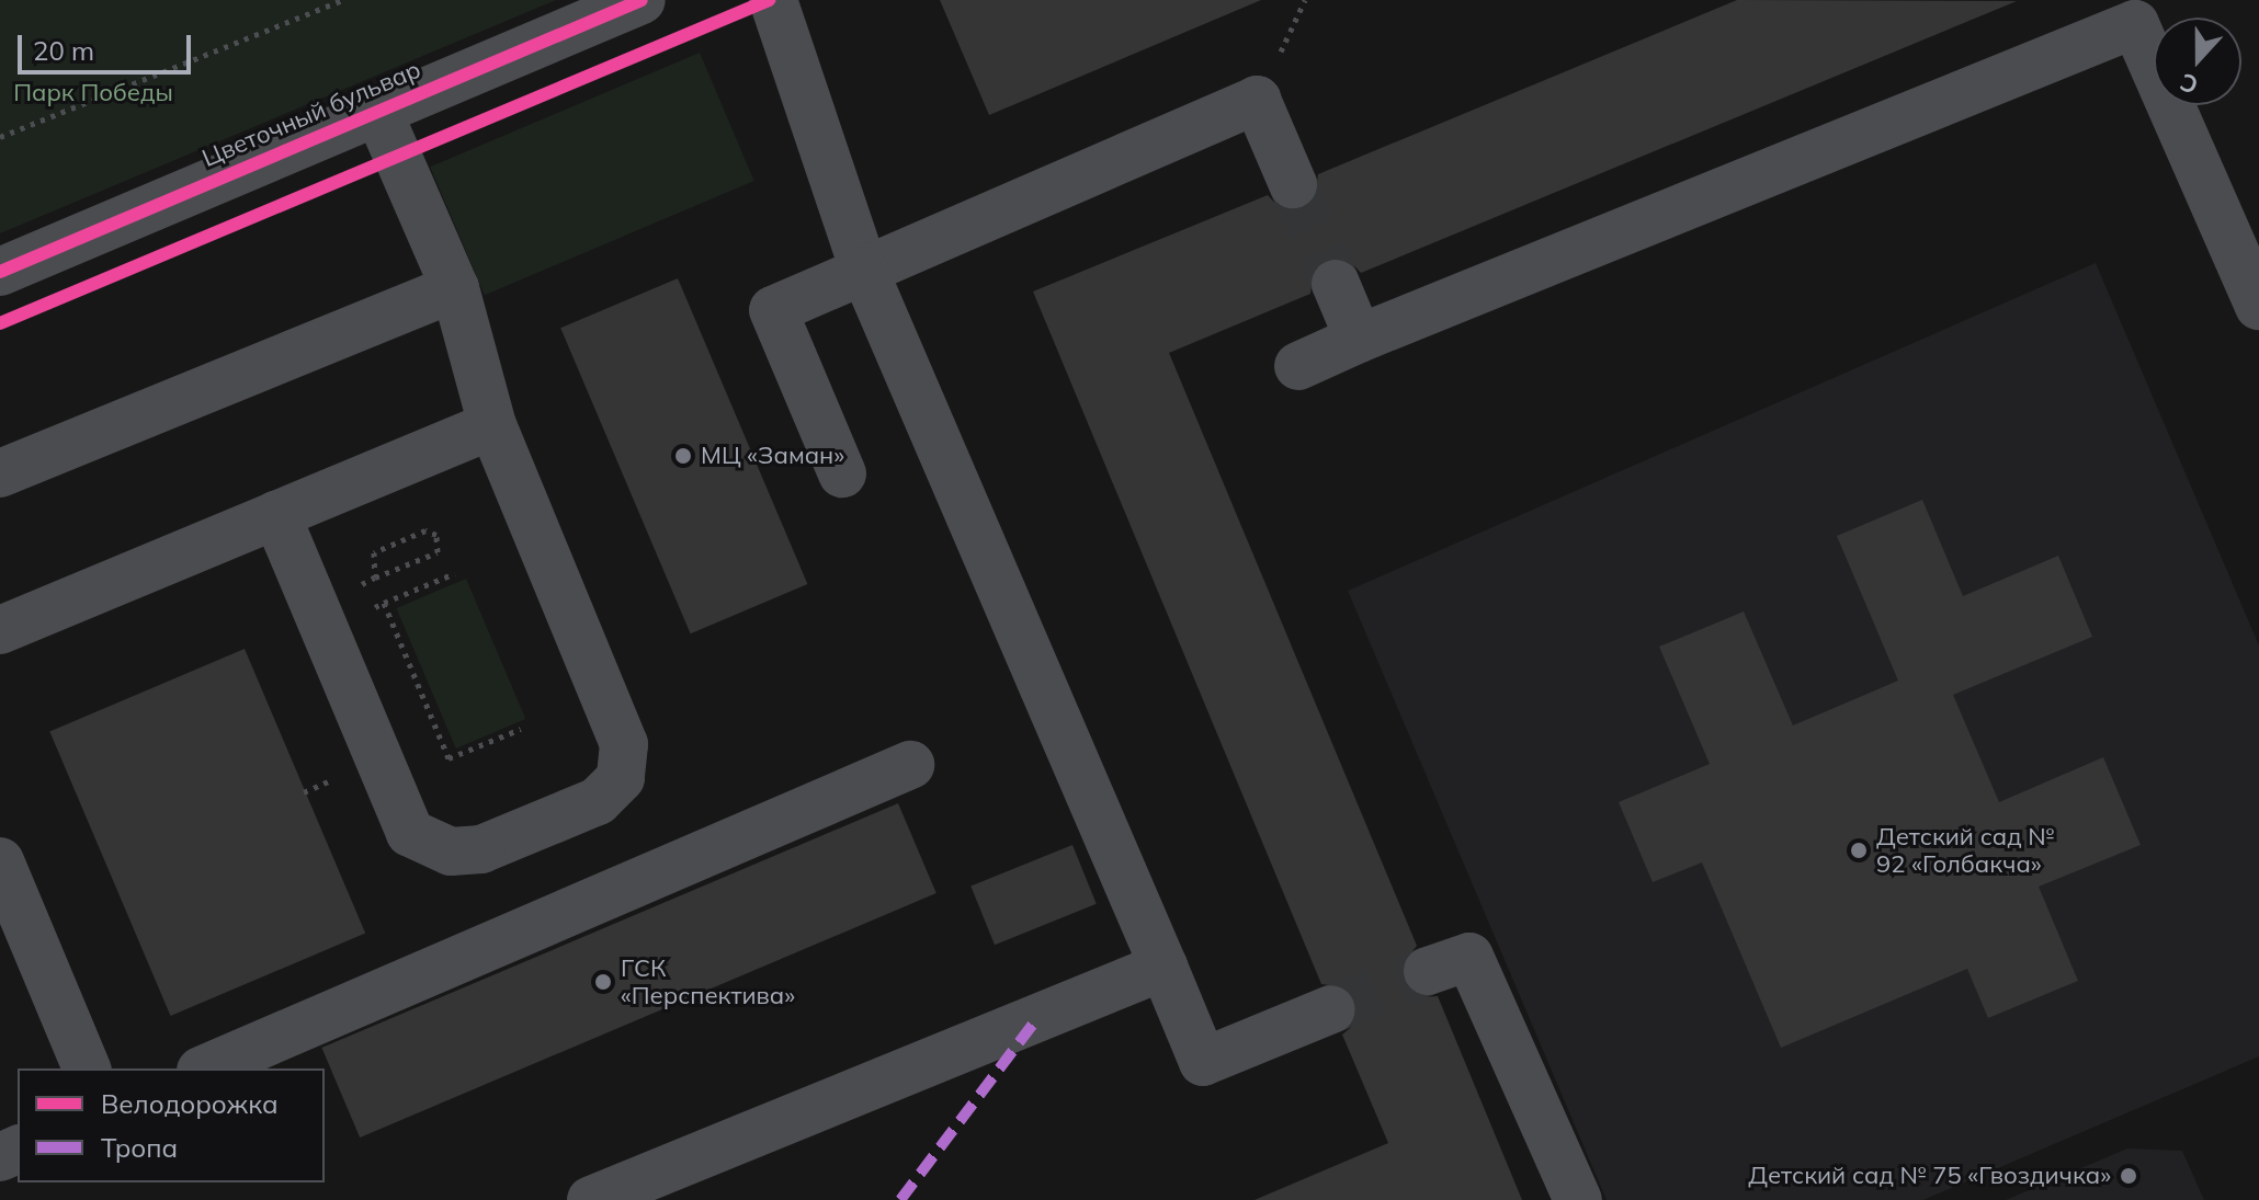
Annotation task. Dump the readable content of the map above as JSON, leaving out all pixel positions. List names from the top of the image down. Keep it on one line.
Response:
{"streets":{"street":["Цветочный бульвар"]},"parks":["Парк Победы"],"places":["МЦ «Заман»","Детский сад № 92 «Голбакча»","ГСК «Перспектива»","Детский сад № 75 «Гвоздичка»"],"legend":["Велодорожка","Тропа"],"scale_bar":"20 m","north":"bottom"}
